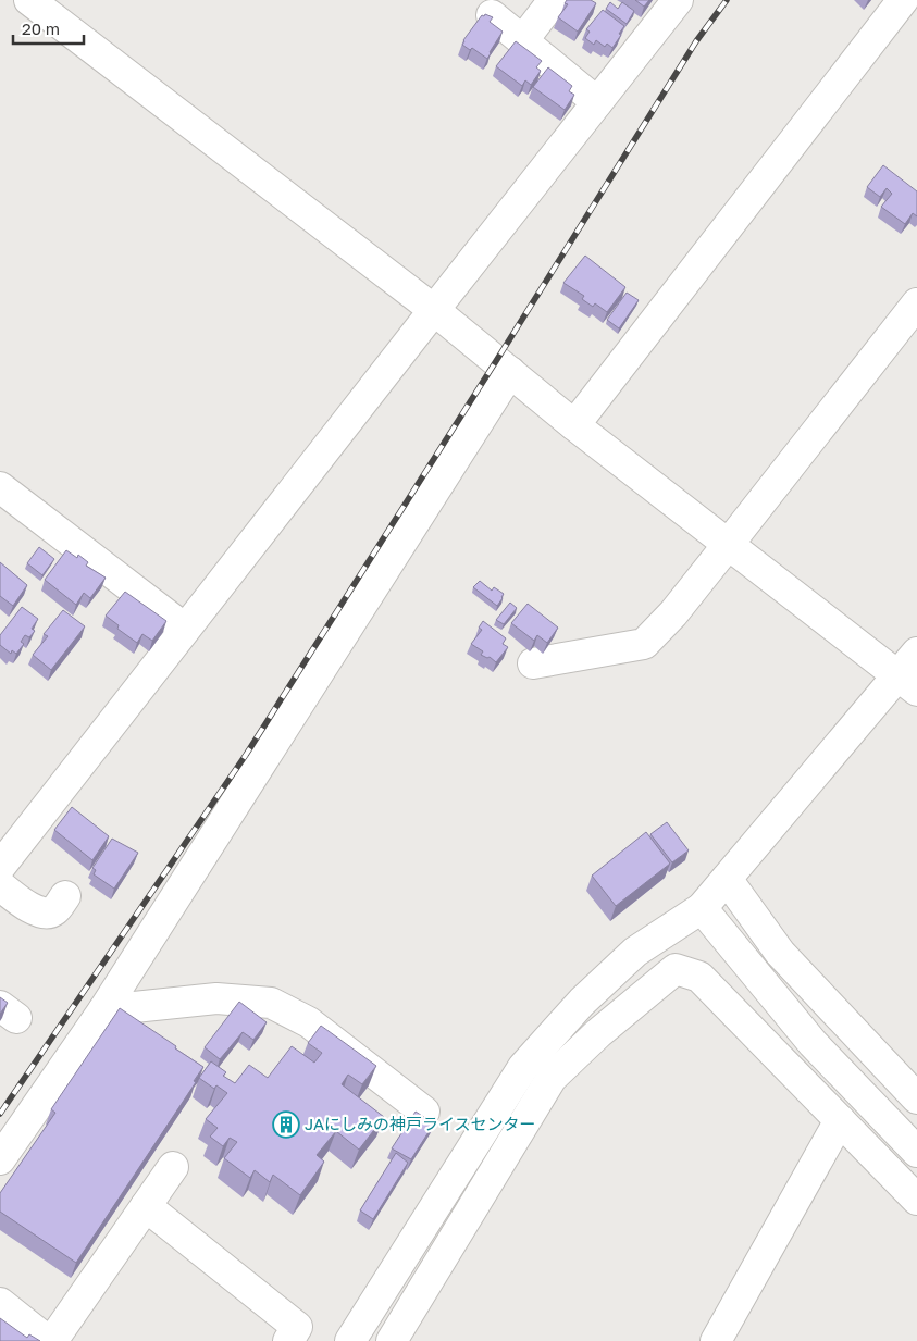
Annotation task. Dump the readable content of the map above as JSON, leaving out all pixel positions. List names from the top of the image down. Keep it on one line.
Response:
{"places":{"building":["JAにしみの神戸ライスセンター"]},"scale_bar":"20 m"}
